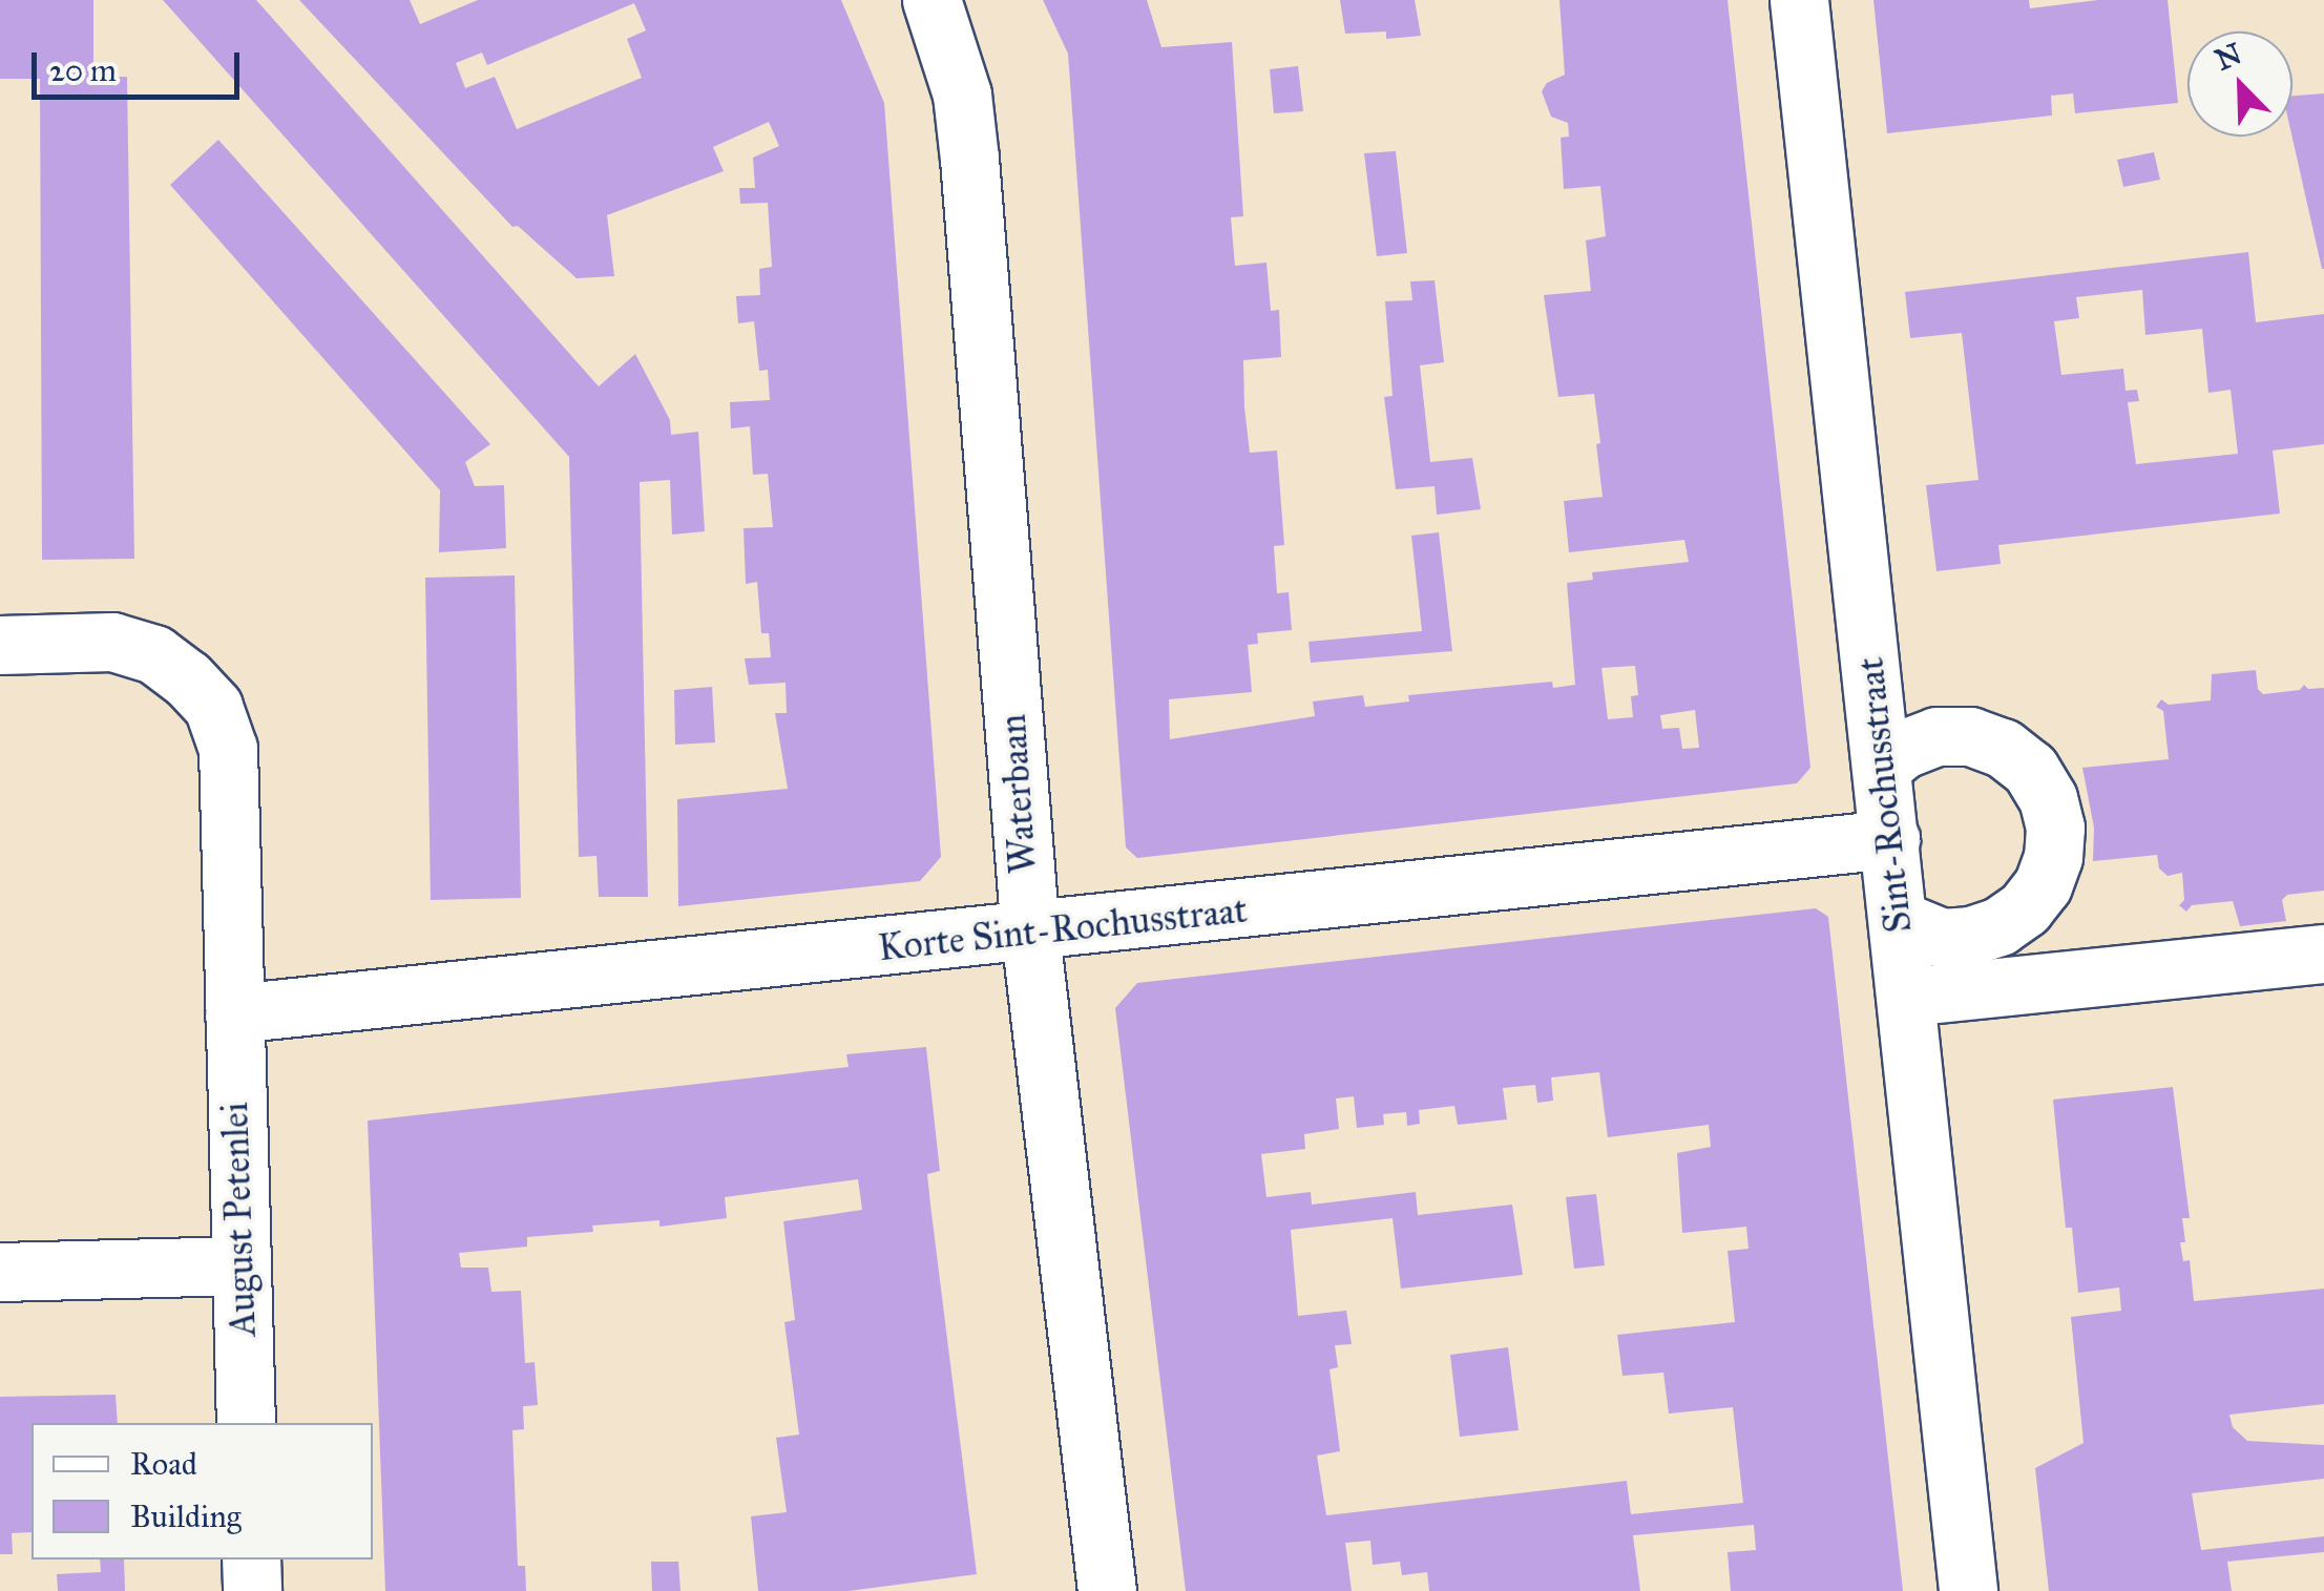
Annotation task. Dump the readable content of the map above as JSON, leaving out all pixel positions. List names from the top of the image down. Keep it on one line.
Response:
{"streets":{"street":["Waterbaan","Sint-Rochusstraat","Korte Sint-Rochusstraat","August Petenlei"]},"crossings":[["Waterbaan","Korte Sint-Rochusstraat"],["Sint-Rochusstraat","Korte Sint-Rochusstraat"],["Korte Sint-Rochusstraat","August Petenlei"]],"legend":["Road","Building"],"scale_bar":"20 m","north":"top left"}
